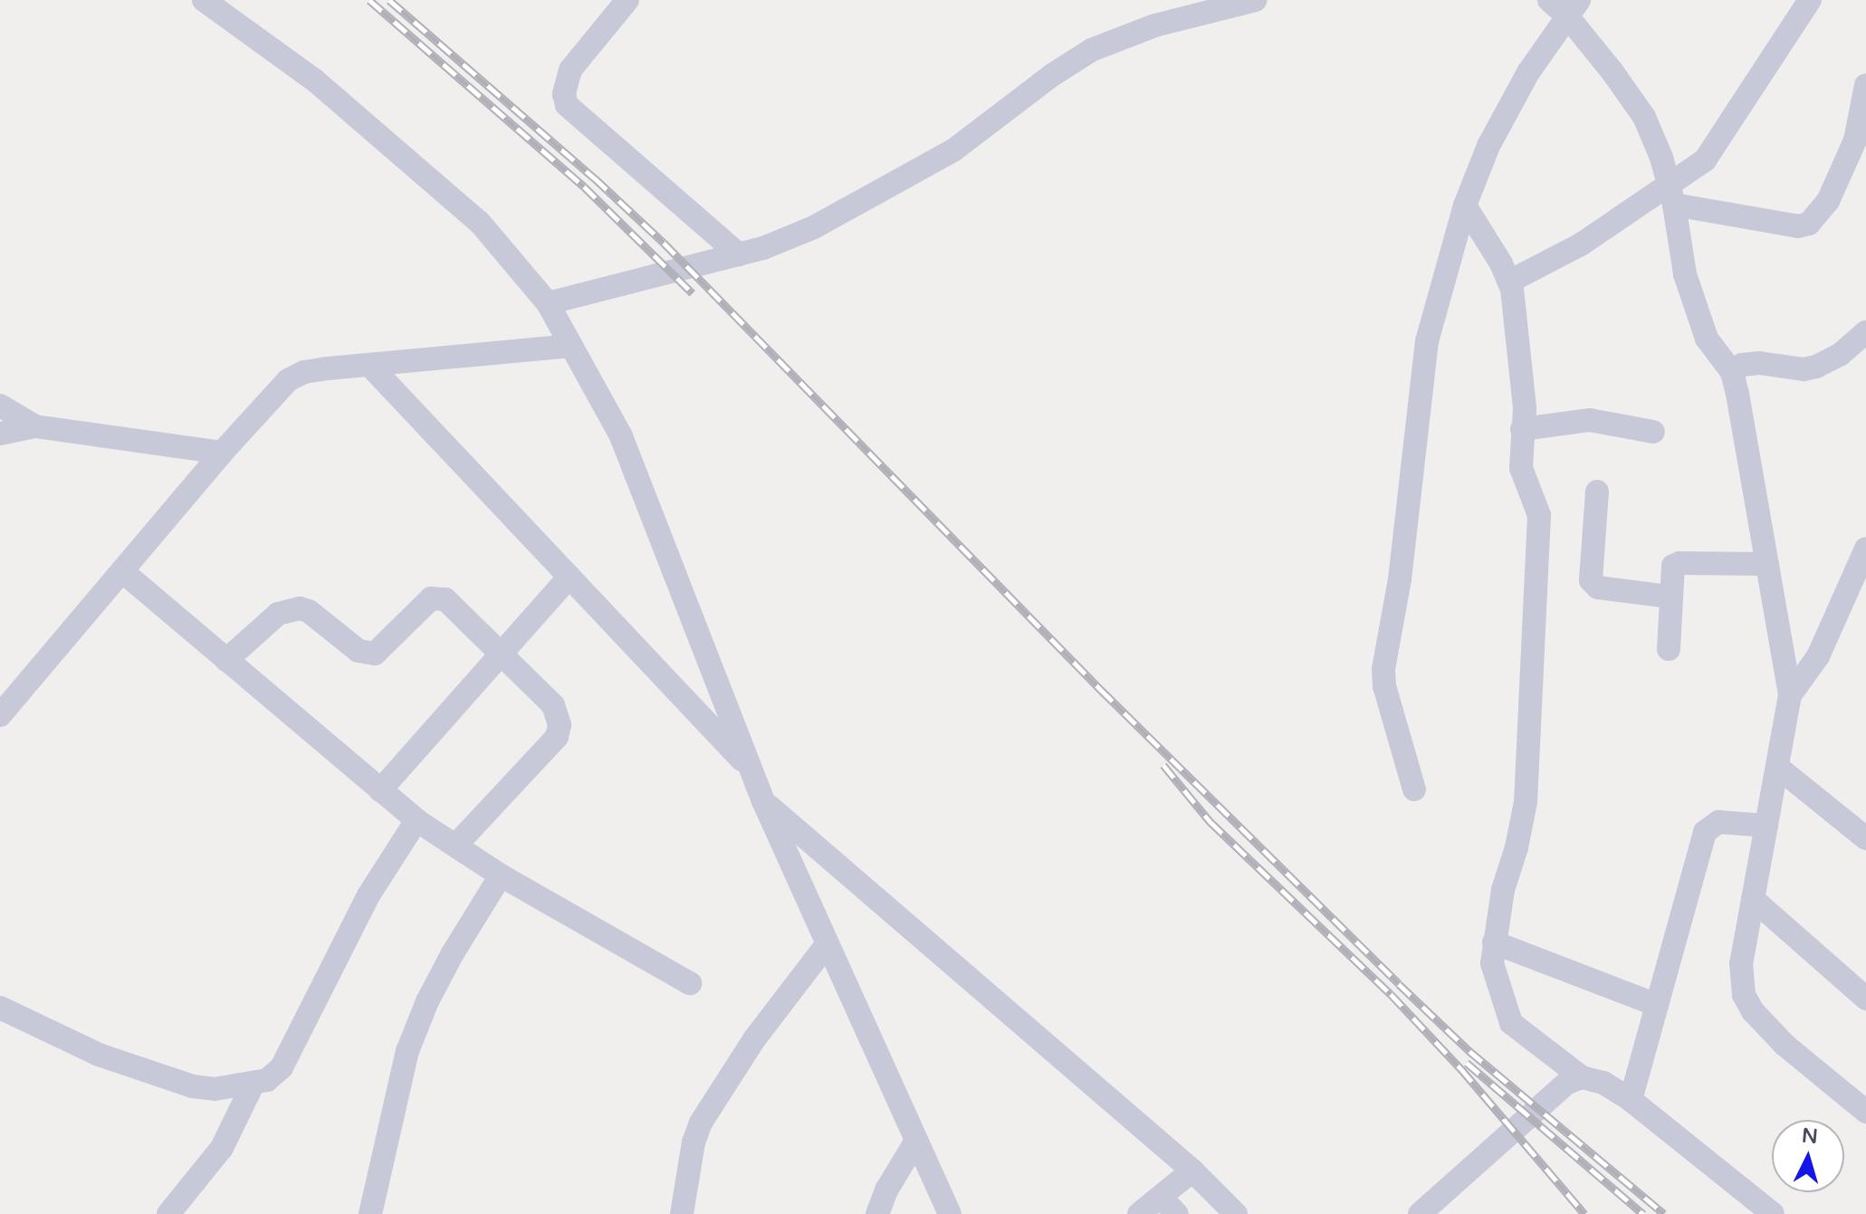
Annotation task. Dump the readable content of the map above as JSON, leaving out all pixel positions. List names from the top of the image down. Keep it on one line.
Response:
{"north":"top"}
